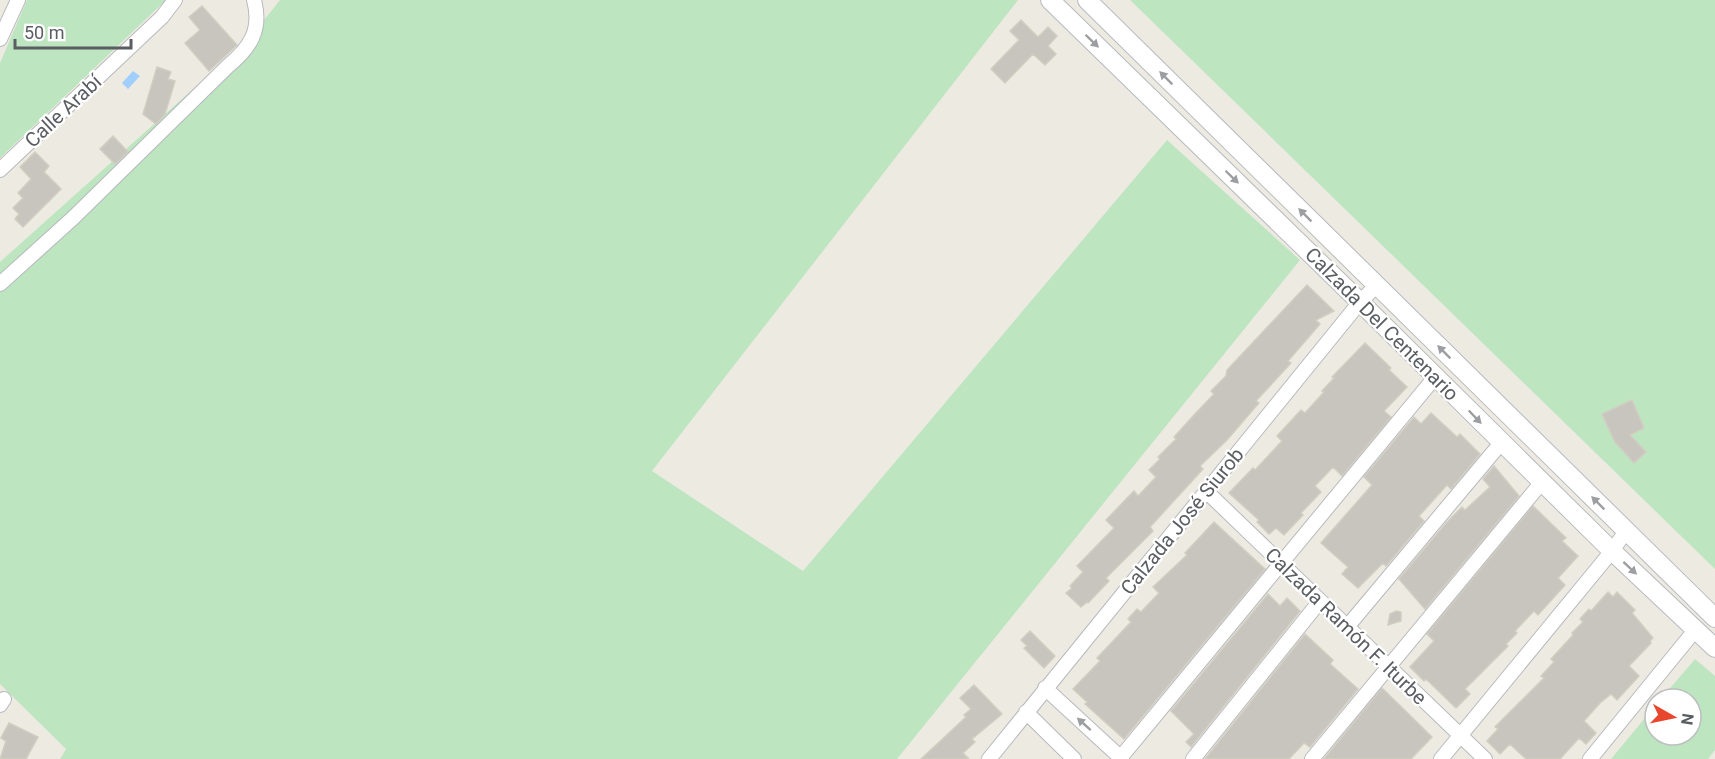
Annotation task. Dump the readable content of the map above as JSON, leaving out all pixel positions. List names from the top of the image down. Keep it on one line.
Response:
{"streets":{"main road":["Calzada Del Centenario"],"street":["Calle Arabí","Calzada José Siurob","Calzada Ramón F. Iturbe"]},"crossings":[["Calzada Del Centenario","Calzada José Siurob"],["Calzada José Siurob","Calzada Ramón F. Iturbe"]],"scale_bar":"50 m","north":"right"}
